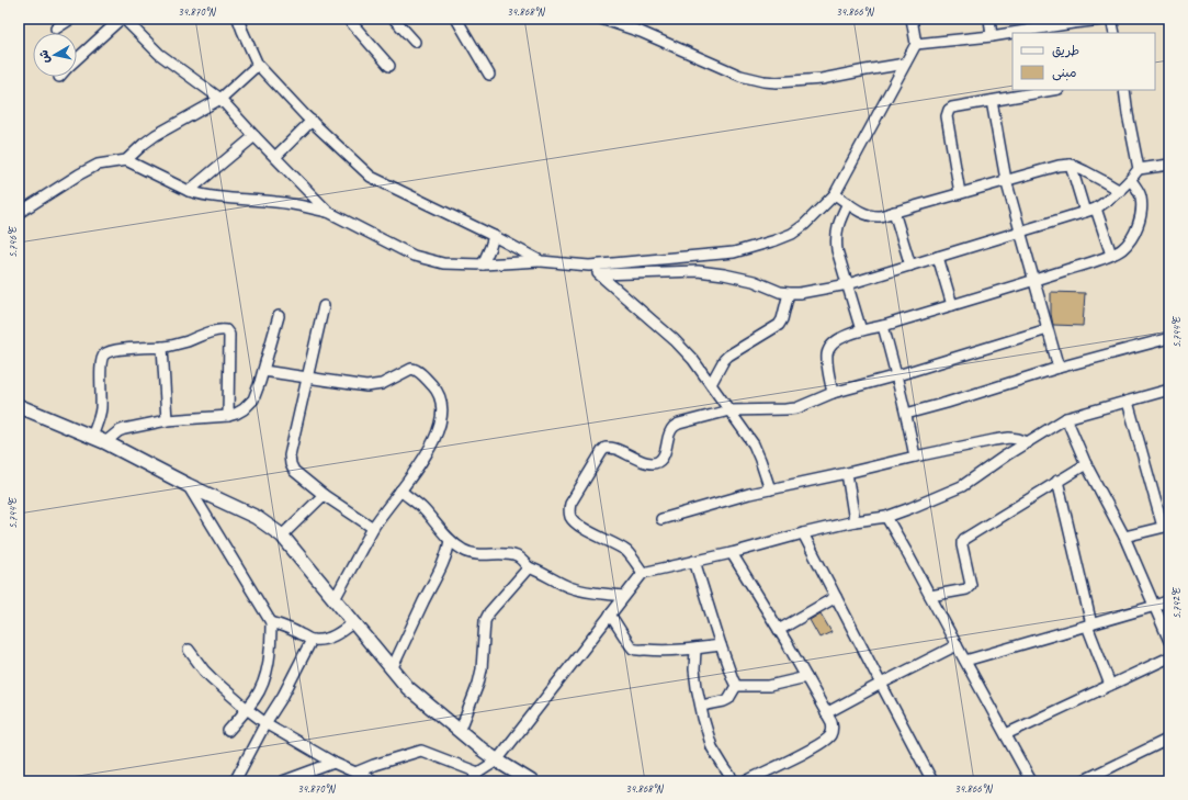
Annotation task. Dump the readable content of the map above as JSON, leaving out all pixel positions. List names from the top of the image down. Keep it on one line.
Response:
{"legend":["طريق","مبنى"],"north":"left","coordinates":["34.870°N","34.868°N","34.866°N","5.746°E","5.744°E","5.742°E"]}
